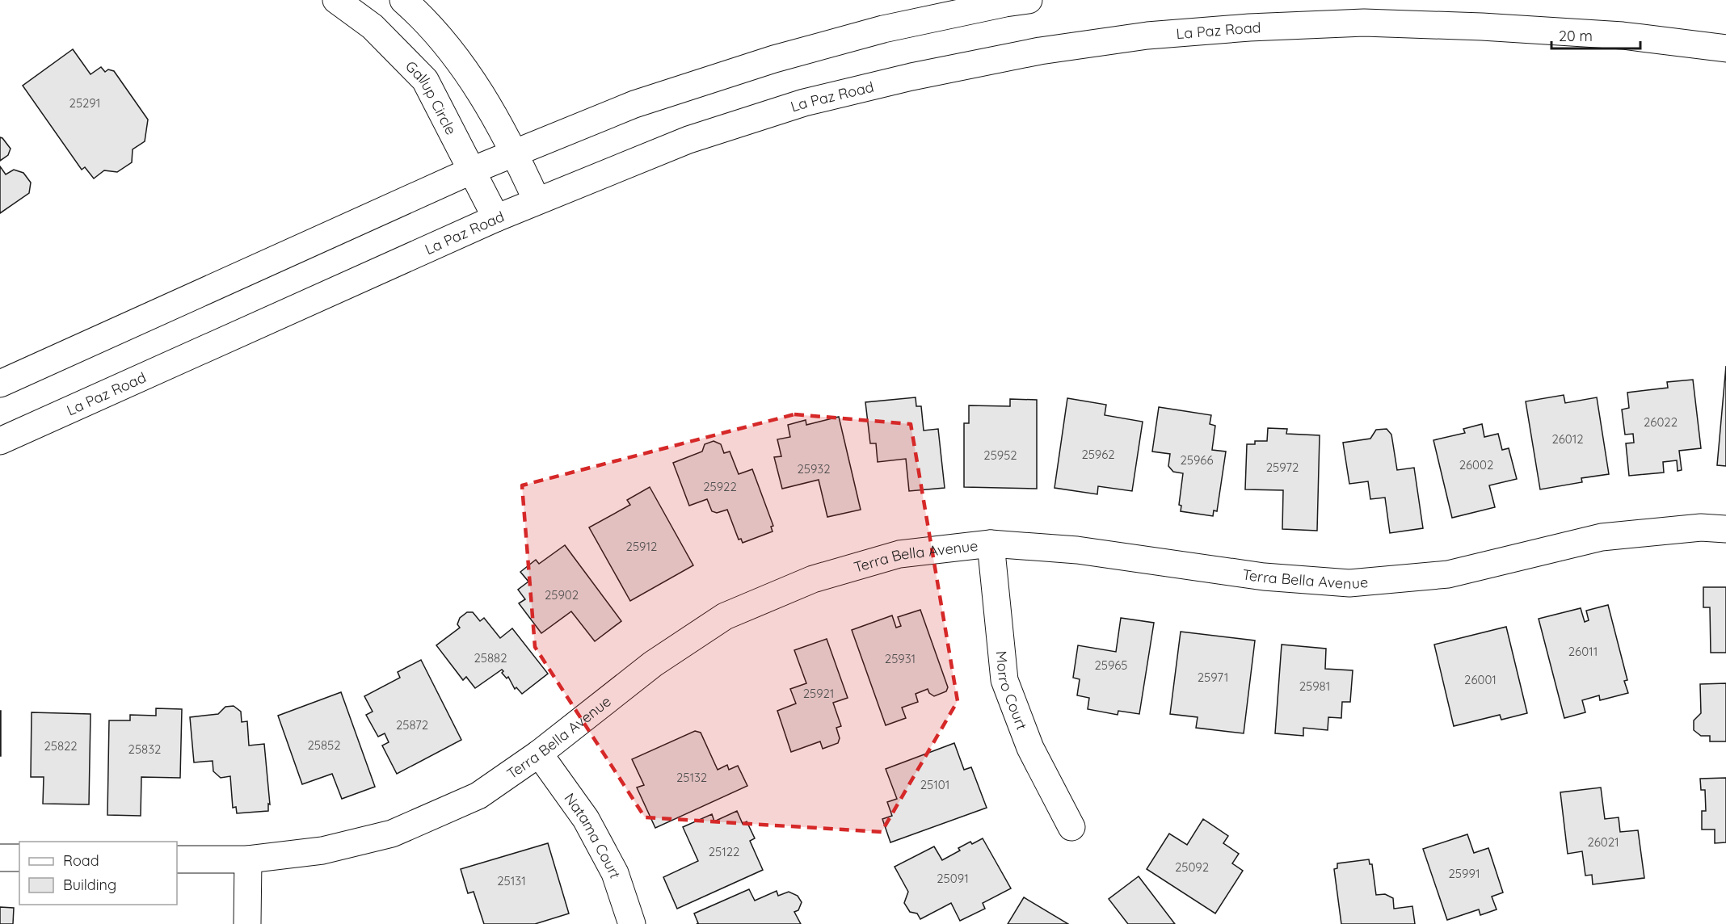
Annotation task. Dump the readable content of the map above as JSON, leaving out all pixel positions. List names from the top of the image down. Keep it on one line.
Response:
{"streets":{"main road":["La Paz Road","Gallup Circle","Terra Bella Avenue","Morro Court","Natama Court"]},"crossings":[["La Paz Road","Gallup Circle"],["Terra Bella Avenue","Morro Court"],["Terra Bella Avenue","Natama Court"]],"house_numbers":["25291","26022","26012","25962","25952","25966","26002","25972","25932","25922","25912","25902","26011","25882","25931","25965","25971","26001","25981","25921","25872","25852","25822","25832","25132","25101","26021","25122","25092","25991","25091","25131"],"legend":["Road","Building"],"scale_bar":"20 m"}
